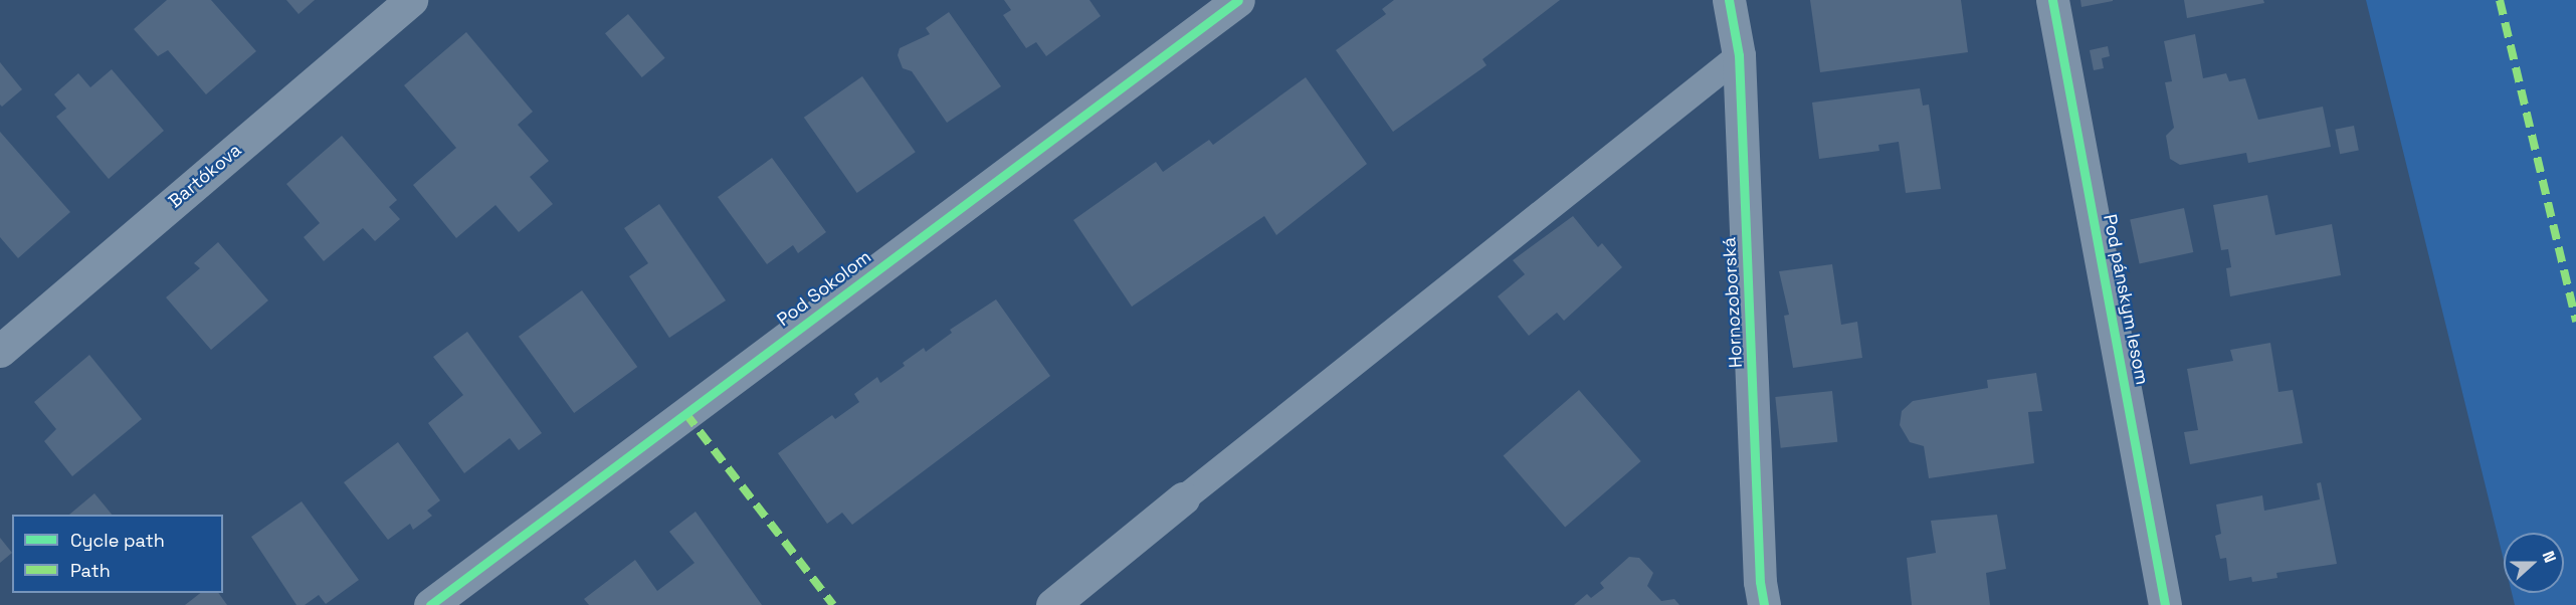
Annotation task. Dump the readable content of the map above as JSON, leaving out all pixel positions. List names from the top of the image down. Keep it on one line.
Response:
{"streets":{"street":["Bartókova","Pod Sokolom","Pod pánskym lesom","Hornozoborská"]},"legend":["Cycle path","Path"],"north":"right"}
